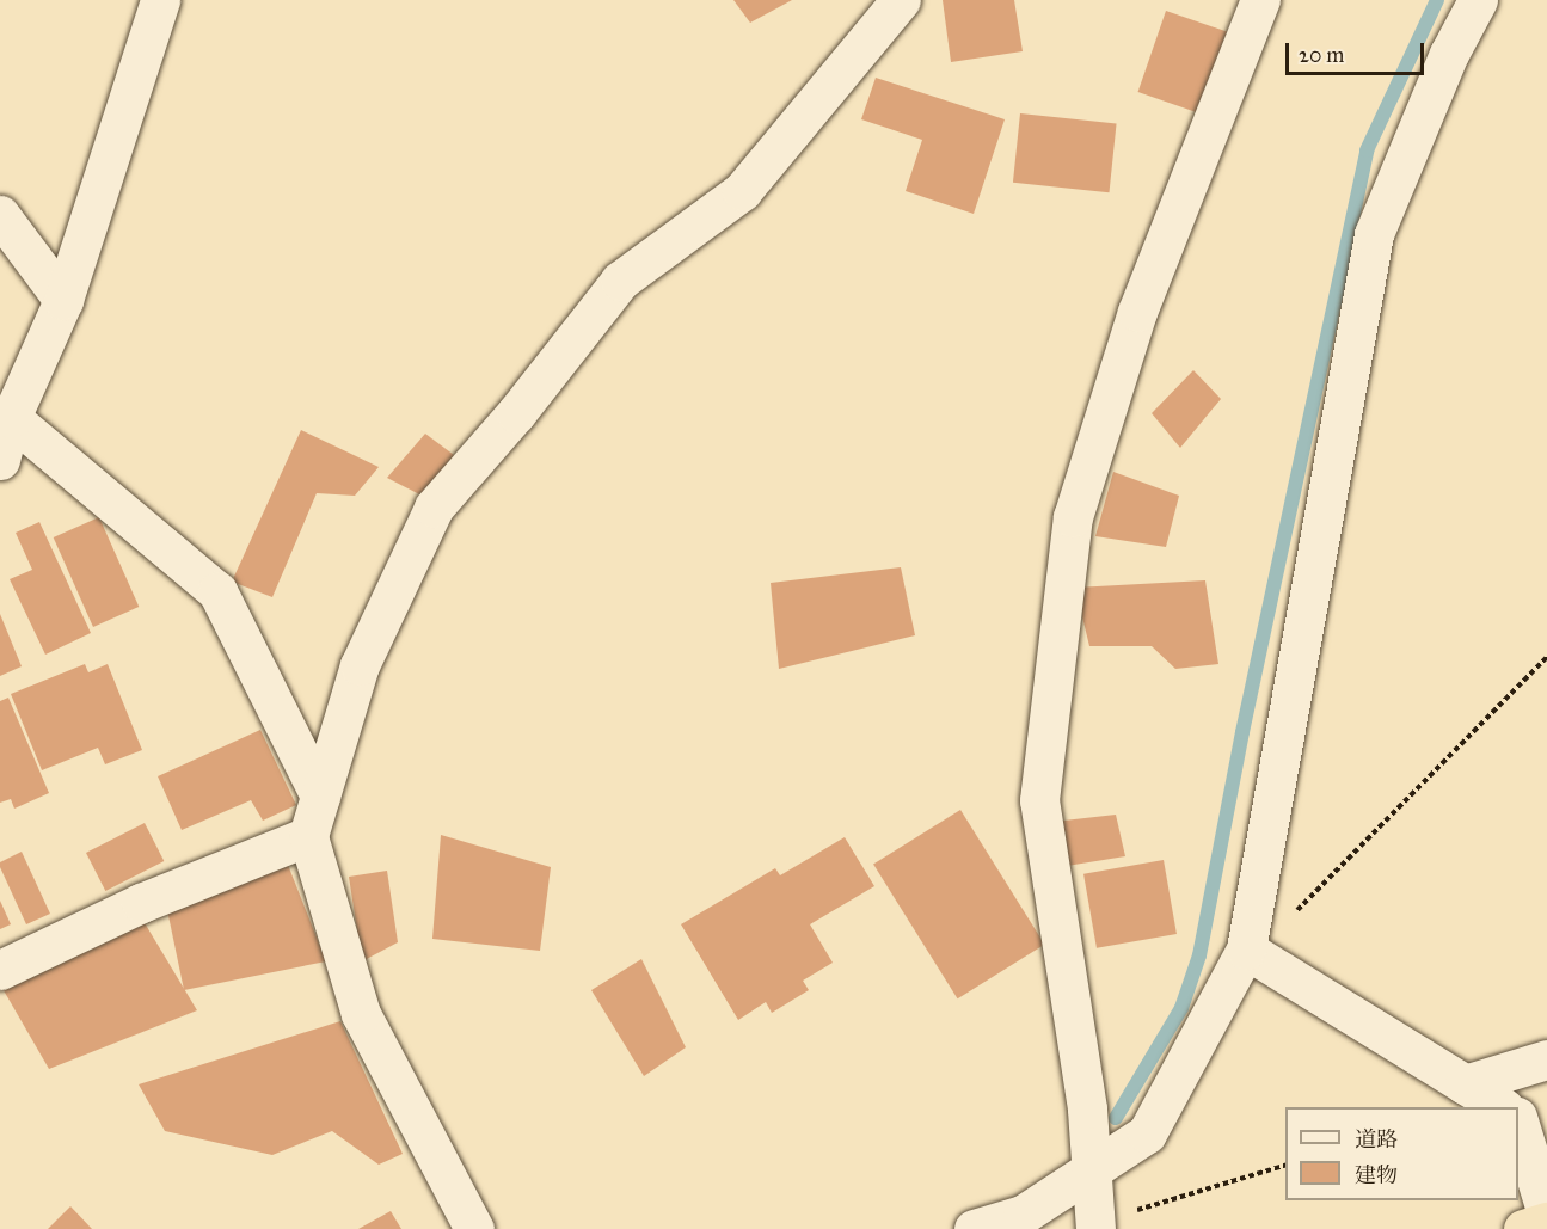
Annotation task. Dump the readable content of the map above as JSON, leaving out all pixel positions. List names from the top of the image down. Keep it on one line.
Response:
{"legend":["道路","建物"],"scale_bar":"20 m"}
